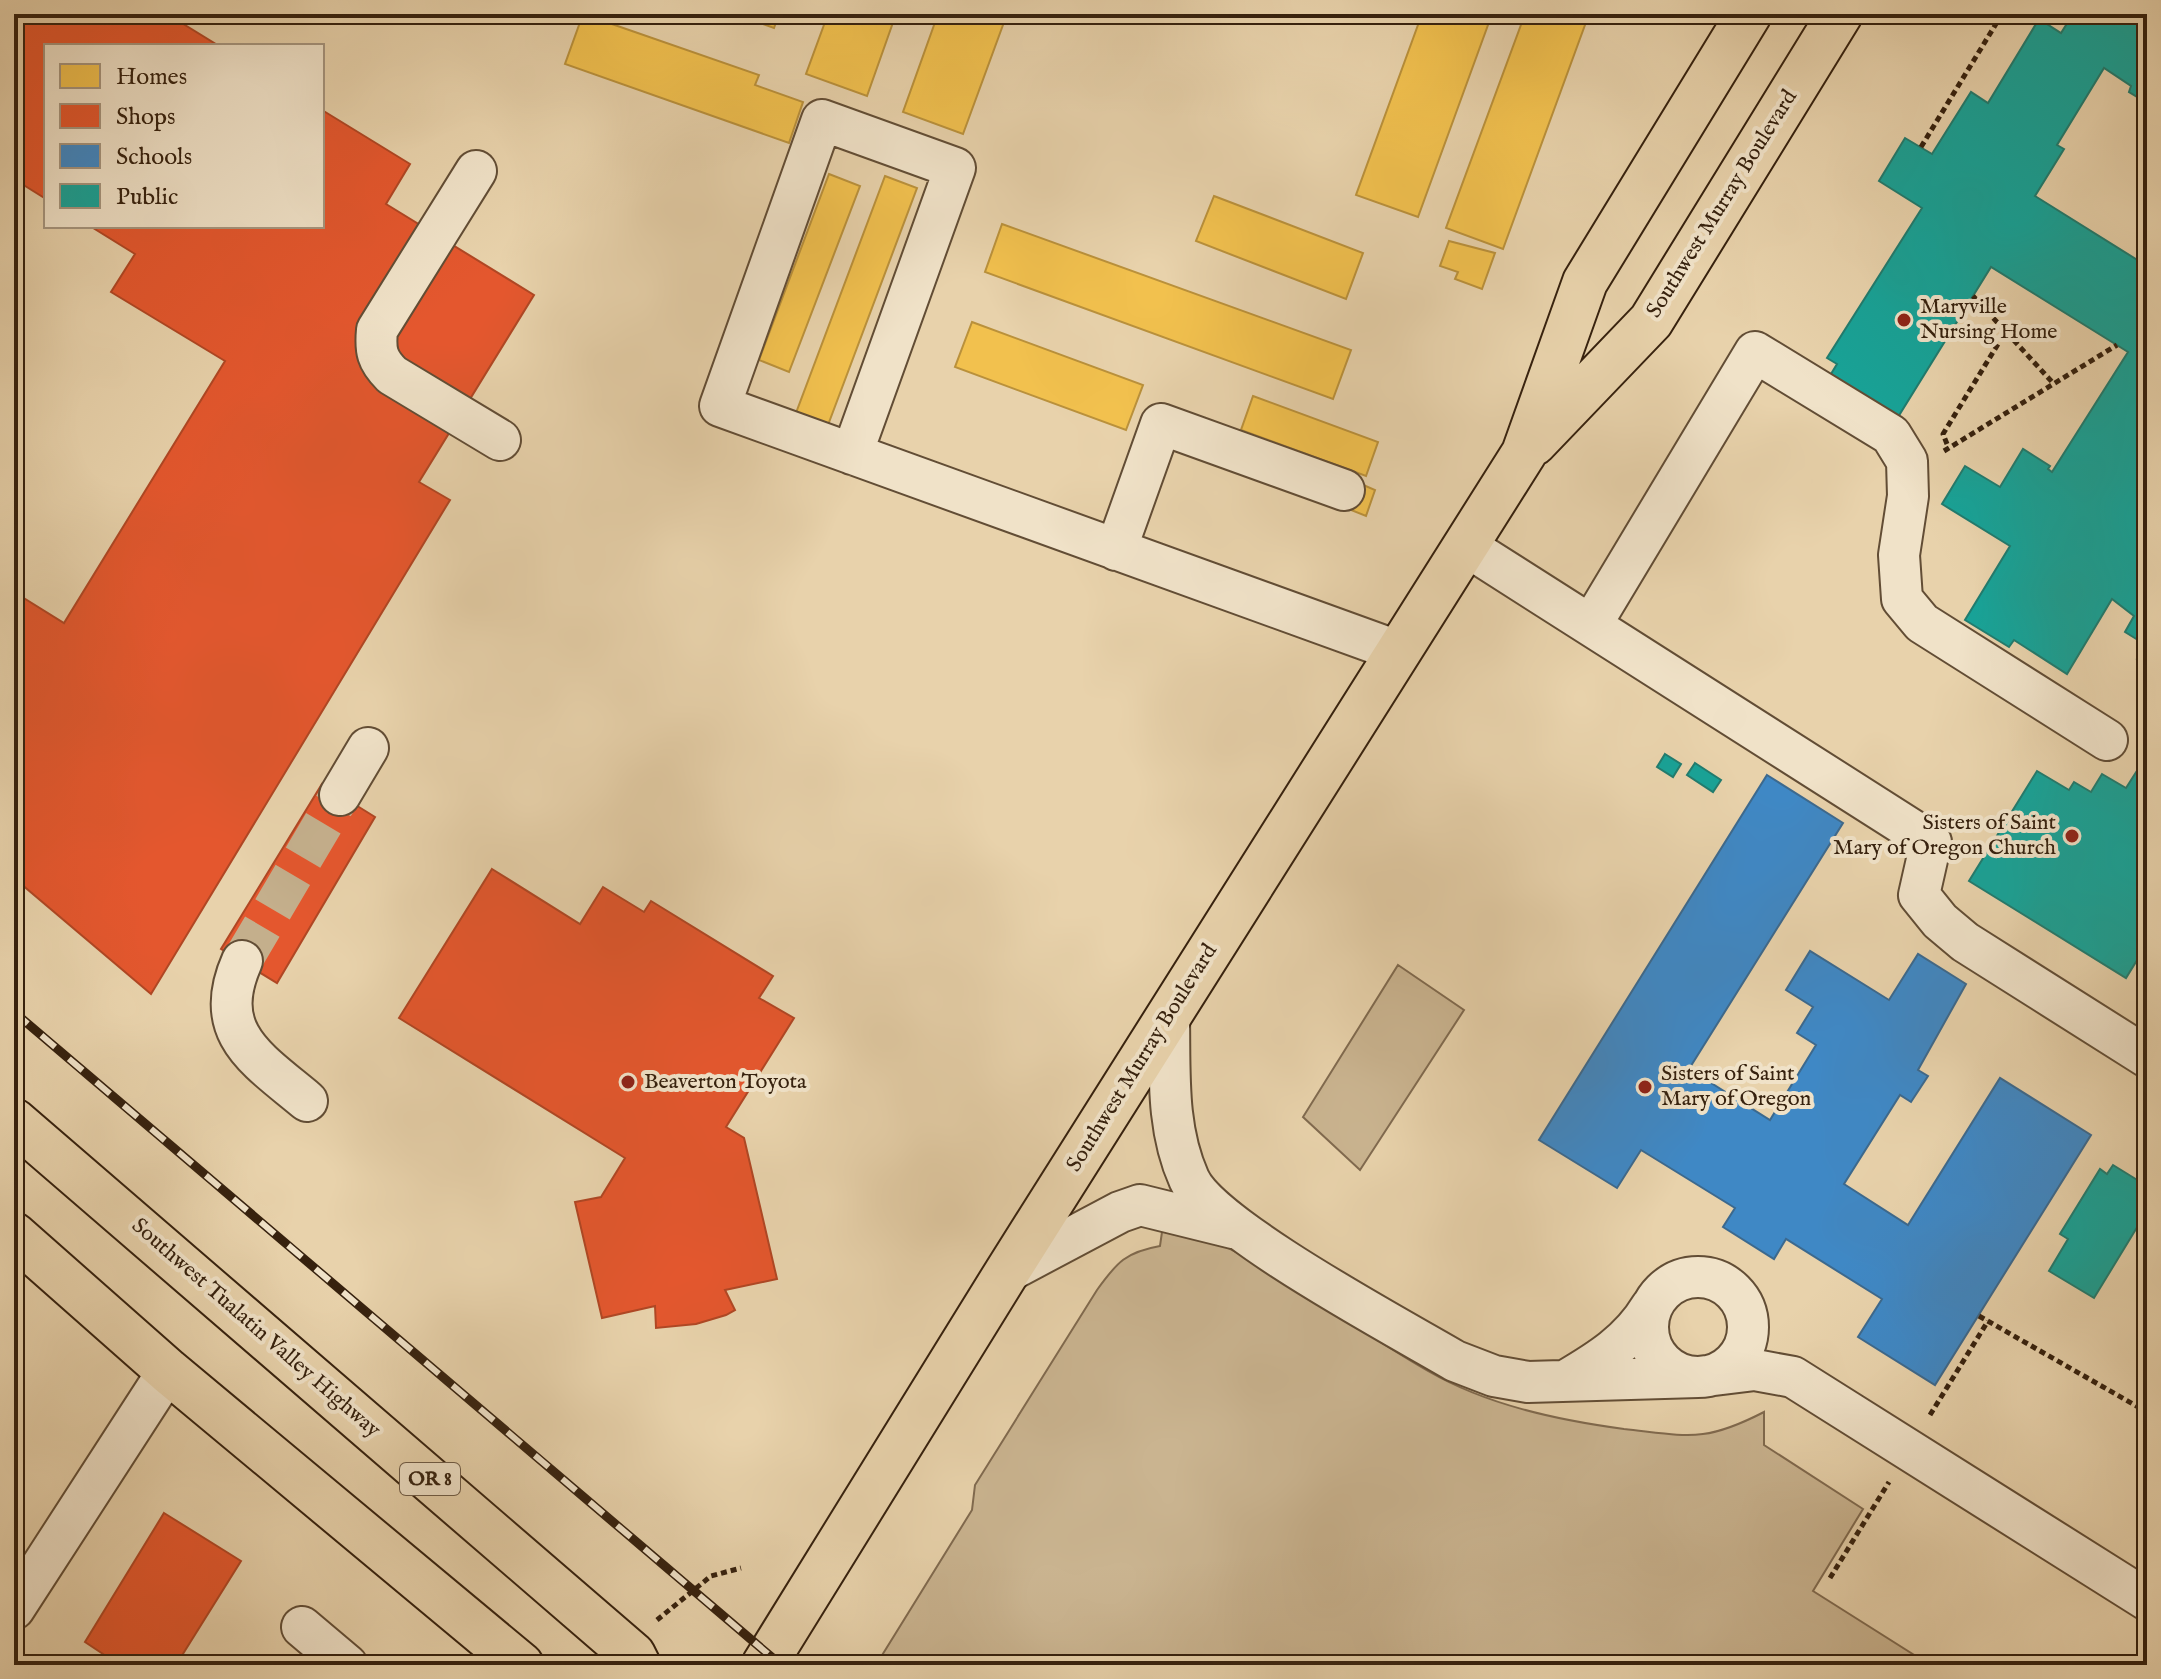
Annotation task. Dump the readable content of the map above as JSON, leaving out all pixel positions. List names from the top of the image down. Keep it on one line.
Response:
{"streets":{"main road":["Southwest Murray Boulevard","Southwest Tualatin Valley Highway","OR 8"]},"places":["Maryville Nursing Home","Sisters of Saint Mary of Oregon Church","Beaverton Toyota","Sisters of Saint Mary of Oregon"],"legend":["Homes","Shops","Schools","Public"]}
